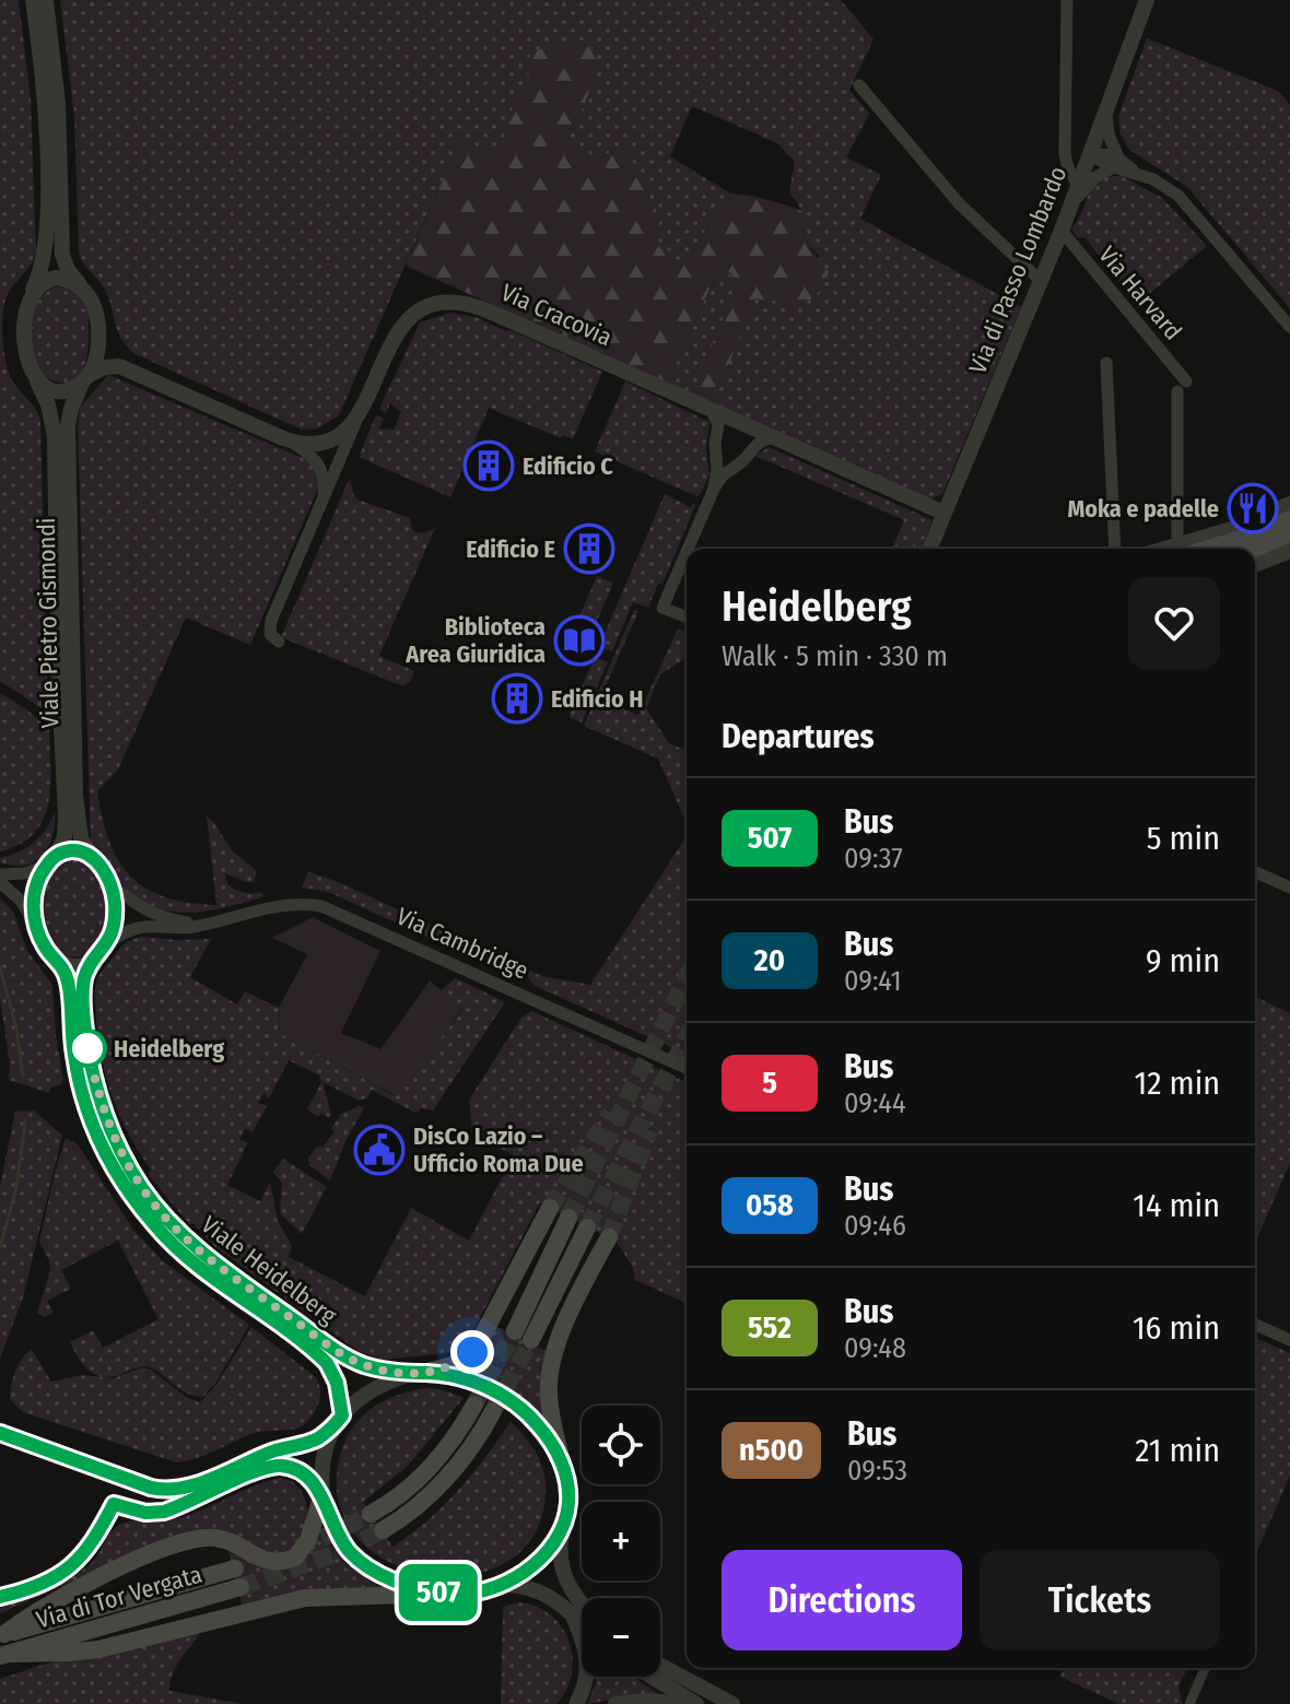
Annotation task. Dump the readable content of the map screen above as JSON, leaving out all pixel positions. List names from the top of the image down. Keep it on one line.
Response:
{"streets":{"main road":["Via di Tor Vergata"],"street":["Via di Passo Lombardo","Via Harvard","Via Cracovia","Viale Pietro Gismondi","Via Cambridge","Viale Heidelberg"]},"crossings":[["Via di Passo Lombardo","Via Harvard"],["Via di Passo Lombardo","Via Cracovia"],["Viale Pietro Gismondi","Via Cambridge"],["Viale Pietro Gismondi","Viale Heidelberg"],["Via Cambridge","Viale Heidelberg"]],"places":{"building":["Edificio C","Edificio E","Edificio H"],"restaurant":["Moka e padelle"],"library":["Biblioteca Area Giuridica"],"other":["Heidelberg"],"public building":["DisCo Lazio – Ufficio Roma Due"]},"lines":["bus line 507"],"page":{"on_map":"507","heading":[["Heidelberg","Walk · 5 min · 330 m"],"Departures"],"list":[{"mark":"507","name":"Bus","note":"09:37","value":"5 min"},{"mark":"20","name":"Bus","note":"09:41","value":"9 min"},{"mark":"5","name":"Bus","note":"09:44","value":"12 min"},{"mark":"058","name":"Bus","note":"09:46","value":"14 min"},{"mark":"552","name":"Bus","note":"09:48","value":"16 min"},{"mark":"n500","name":"Bus","note":"09:53","value":"21 min"}],"map_buttons":["+","−"],"buttons":["Directions","Tickets"]}}
